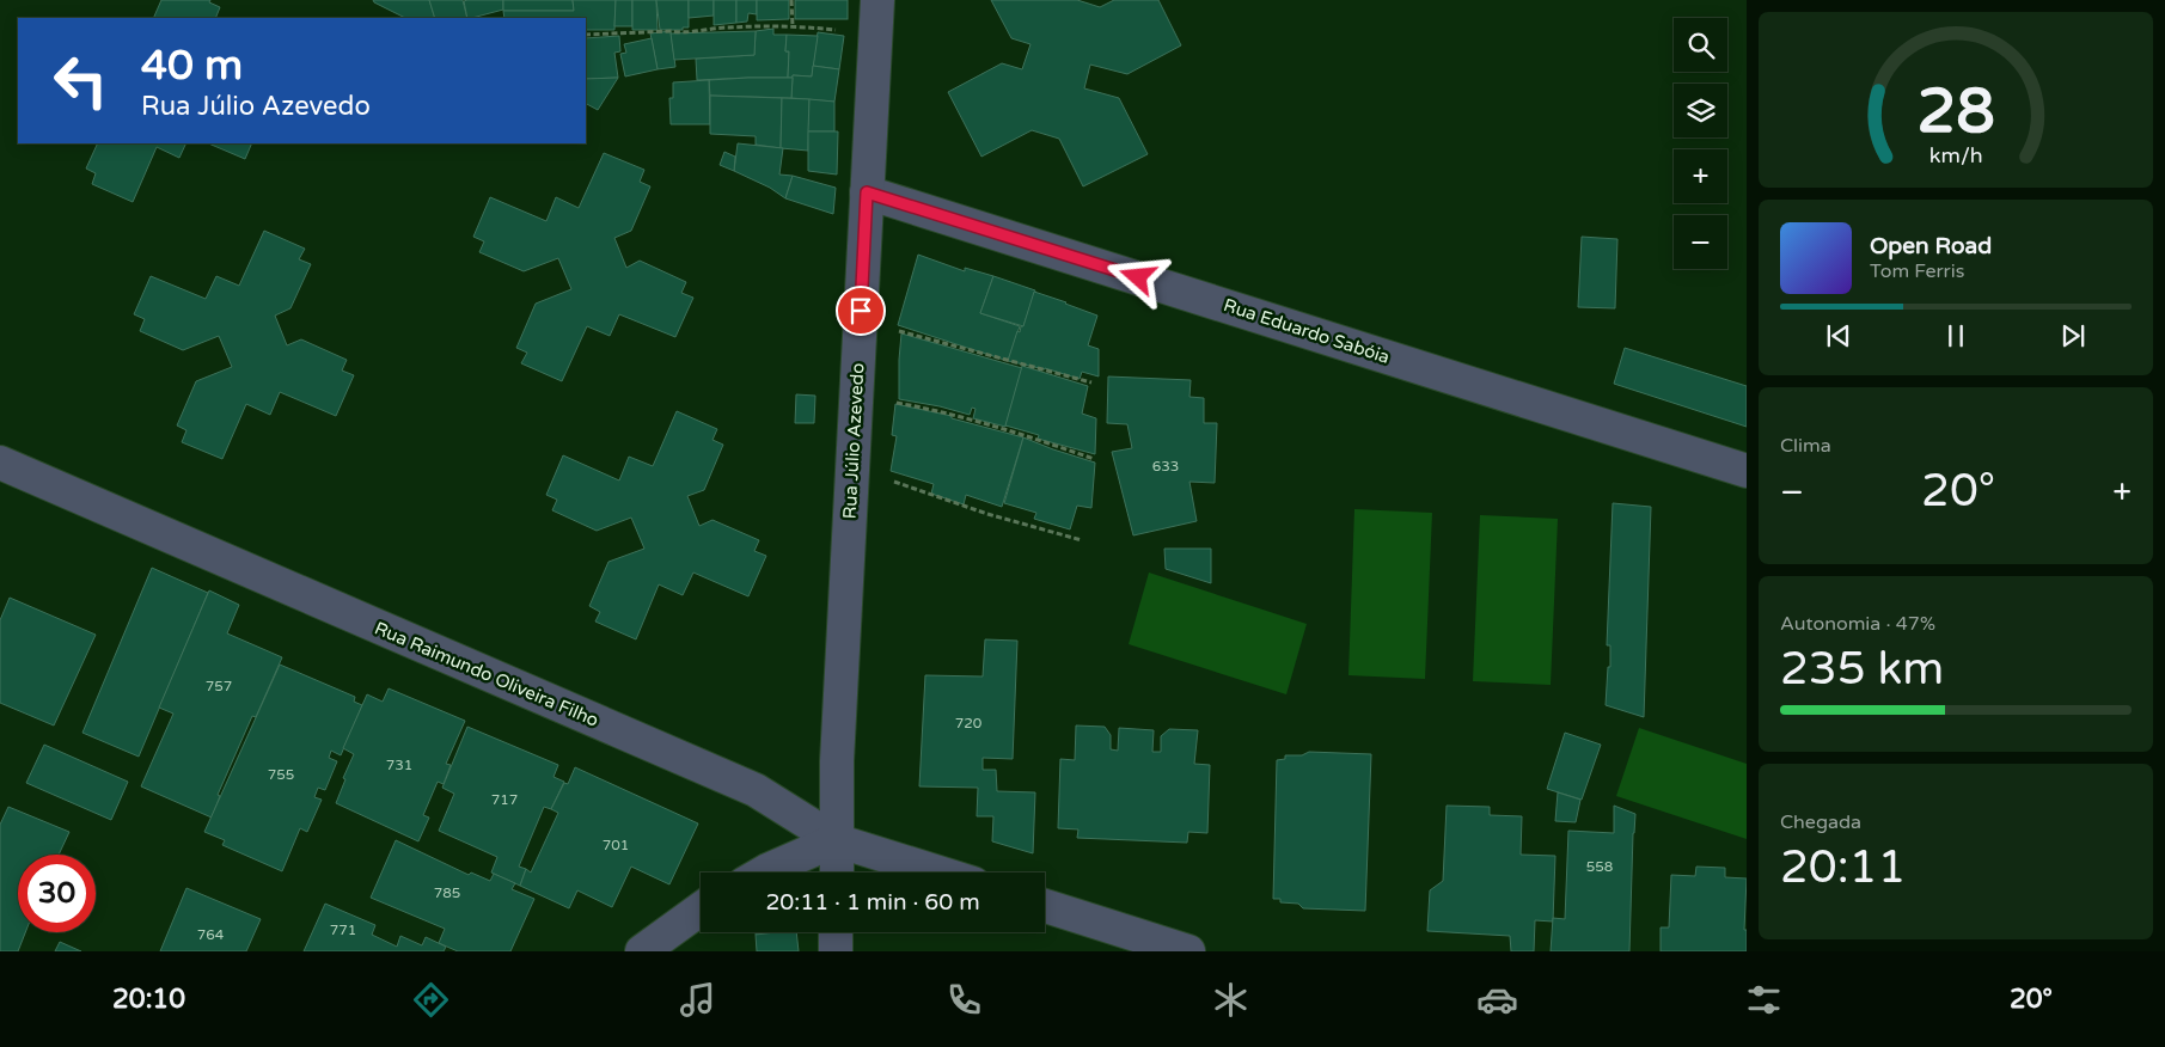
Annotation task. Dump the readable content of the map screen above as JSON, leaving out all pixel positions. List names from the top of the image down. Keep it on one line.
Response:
{"streets":{"street":["Rua Eduardo Sabóia","Rua Júlio Azevedo","Rua Raimundo Oliveira Filho"]},"crossings":[["Rua Eduardo Sabóia","Rua Júlio Azevedo"],["Rua Júlio Azevedo","Rua Raimundo Oliveira Filho"]],"house_numbers":["633","757","720","731","755","717","701","558","785","771","764"],"page":{"map_buttons":["+","−"],"turn":["40 m","Rua Júlio Azevedo"],"song":["Open Road","Tom Ferris"],"tile":["Clima",["Autonomia · 47%","235 km"],["Chegada","20:11"]],"heat":["−","20°","+"],"limit":"30","trip":"20:11 · 1 min · 60 m","tabs":["20:10","20°"],"gauge":["28","km/h"]}}
